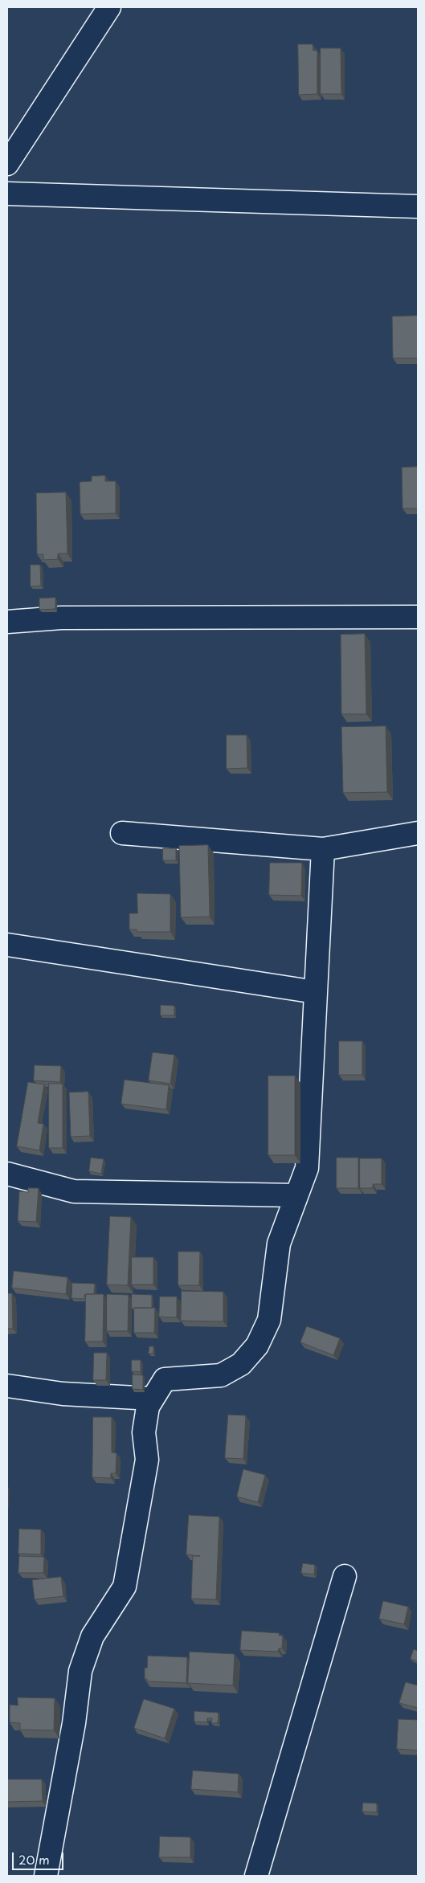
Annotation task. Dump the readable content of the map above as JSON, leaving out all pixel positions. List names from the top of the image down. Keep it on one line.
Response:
{"scale_bar":"20 m"}
